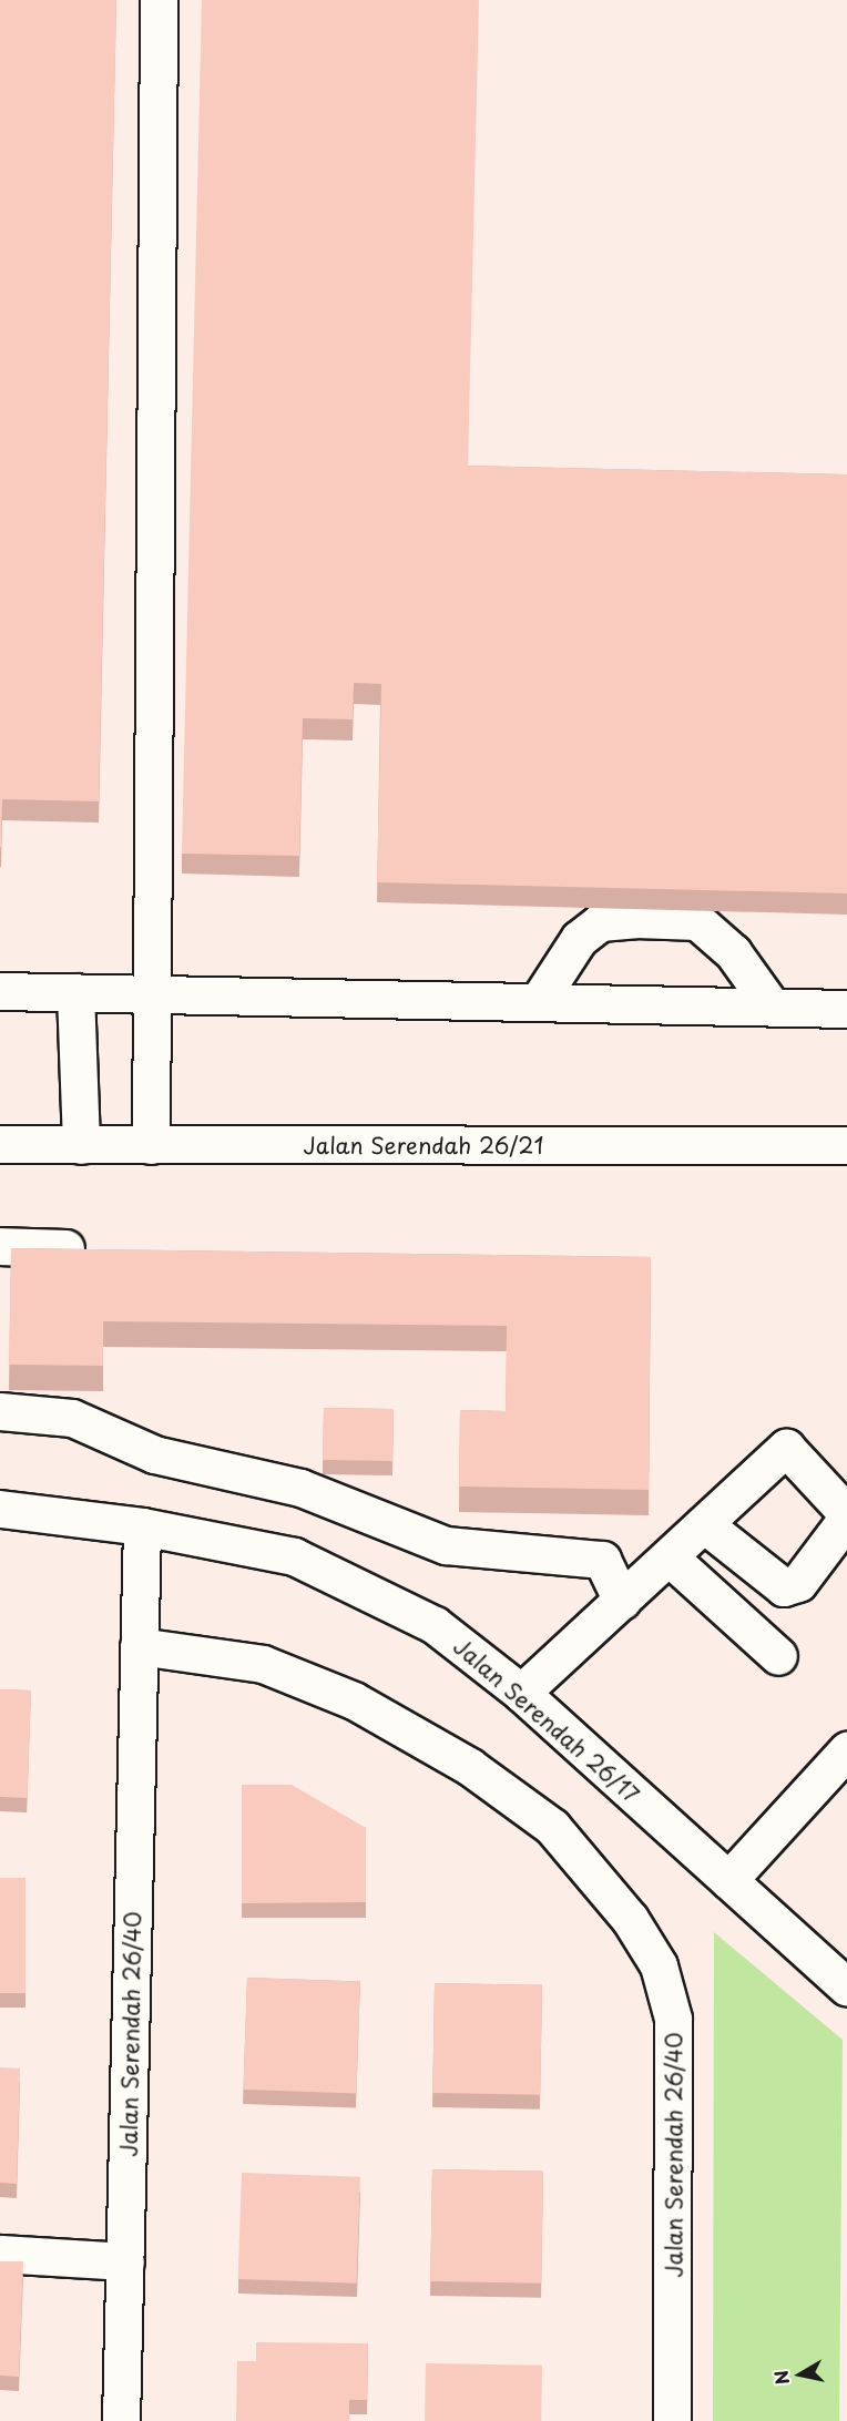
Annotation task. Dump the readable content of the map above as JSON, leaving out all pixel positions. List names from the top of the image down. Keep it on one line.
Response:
{"streets":{"street":["Jalan Serendah 26/21","Jalan Serendah 26/17","Jalan Serendah 26/40"]},"crossings":[["Jalan Serendah 26/17","Jalan Serendah 26/40"]],"north":"left"}
